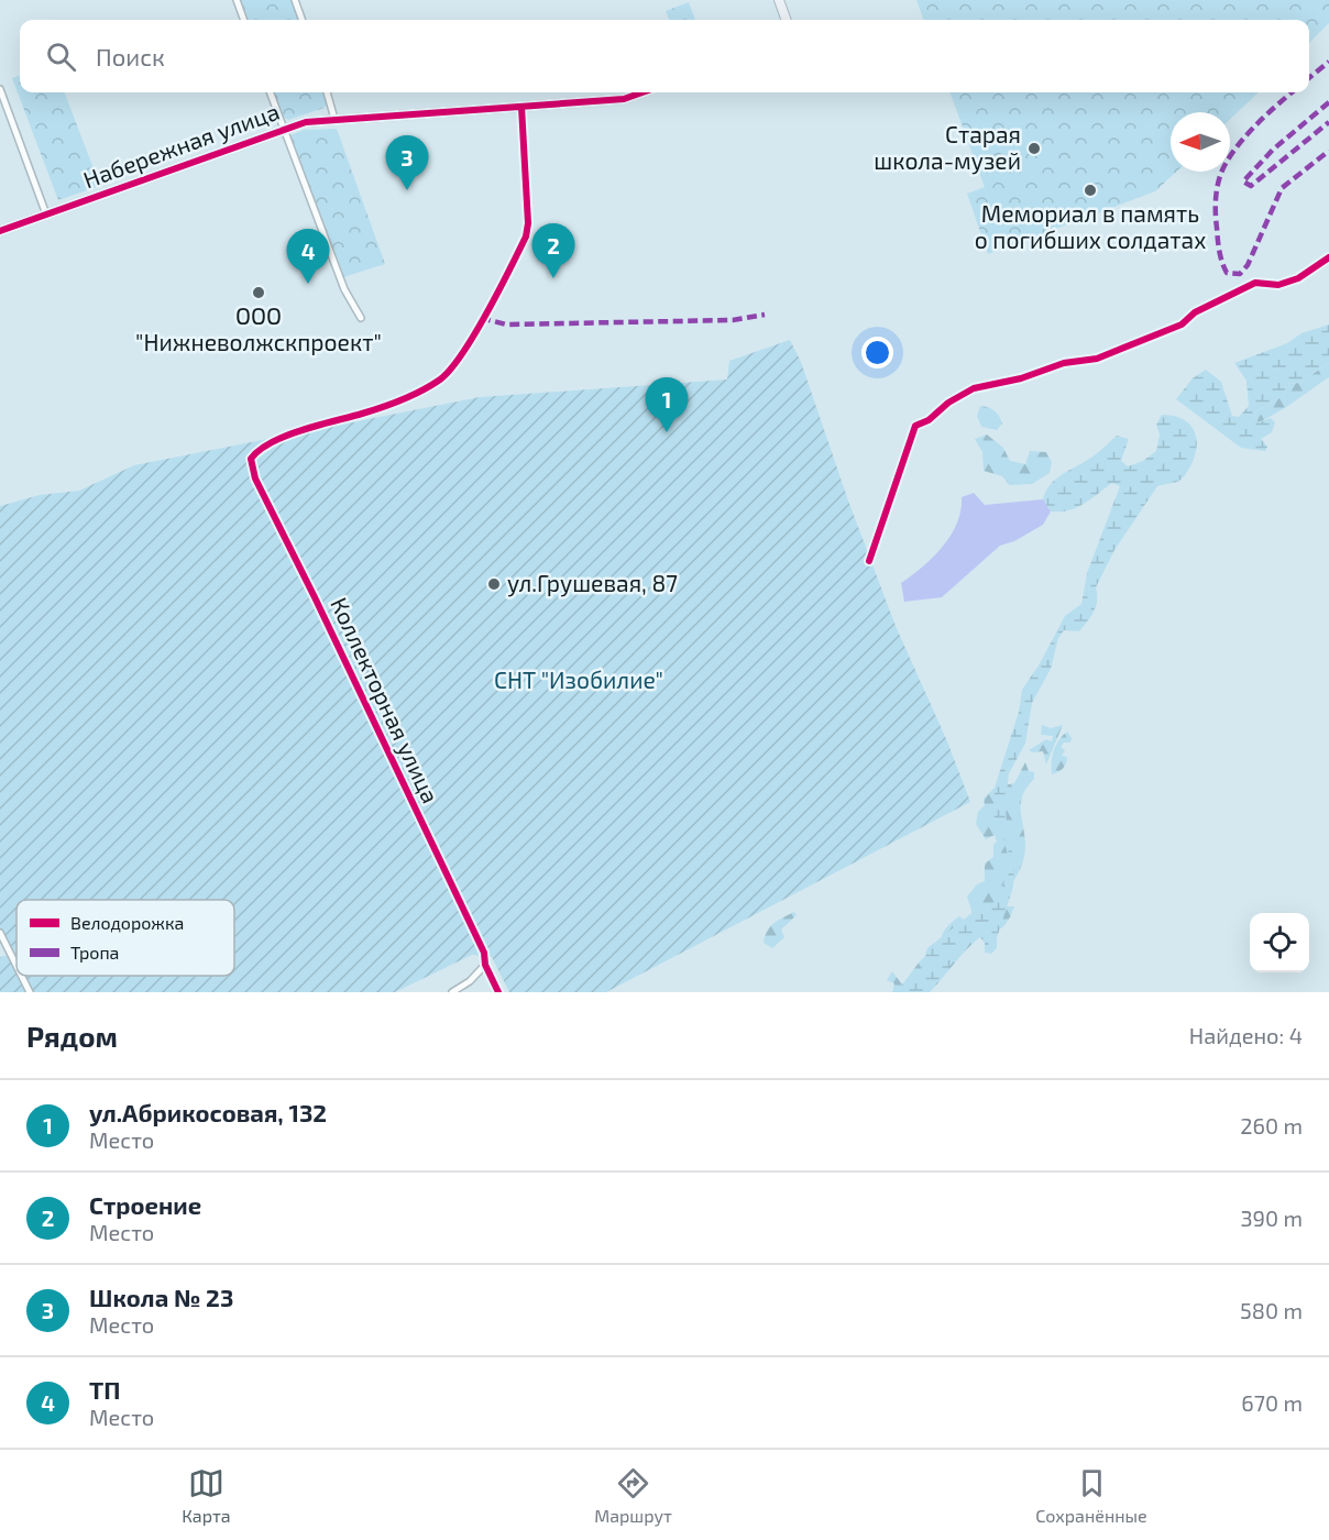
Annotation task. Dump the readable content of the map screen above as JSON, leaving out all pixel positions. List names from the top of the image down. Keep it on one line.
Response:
{"streets":{"street":["Набережная улица","Коллекторная улица"]},"crossings":[["Набережная улица","Коллекторная улица"]],"parks":["СНТ \"Изобилие\""],"places":["Старая школа-музей","Мемориал в память о погибших солдатах","ООО \"Нижневолжскпроект\"","ул.Грушевая, 87"],"legend":["Велодорожка","Тропа"],"north":"left","page":{"search":"Поиск","pins":["3","2","4","1"],"heading":["Рядом","Найдено: 4"],"list":[{"mark":"1","name":"ул.Абрикосовая, 132","note":"Место","value":"260 m"},{"mark":"2","name":"Строение","note":"Место","value":"390 m"},{"mark":"3","name":"Школа № 23","note":"Место","value":"580 m"},{"mark":"4","name":"ТП","note":"Место","value":"670 m"}],"nav":["Карта","Маршрут","Сохранённые"]}}
